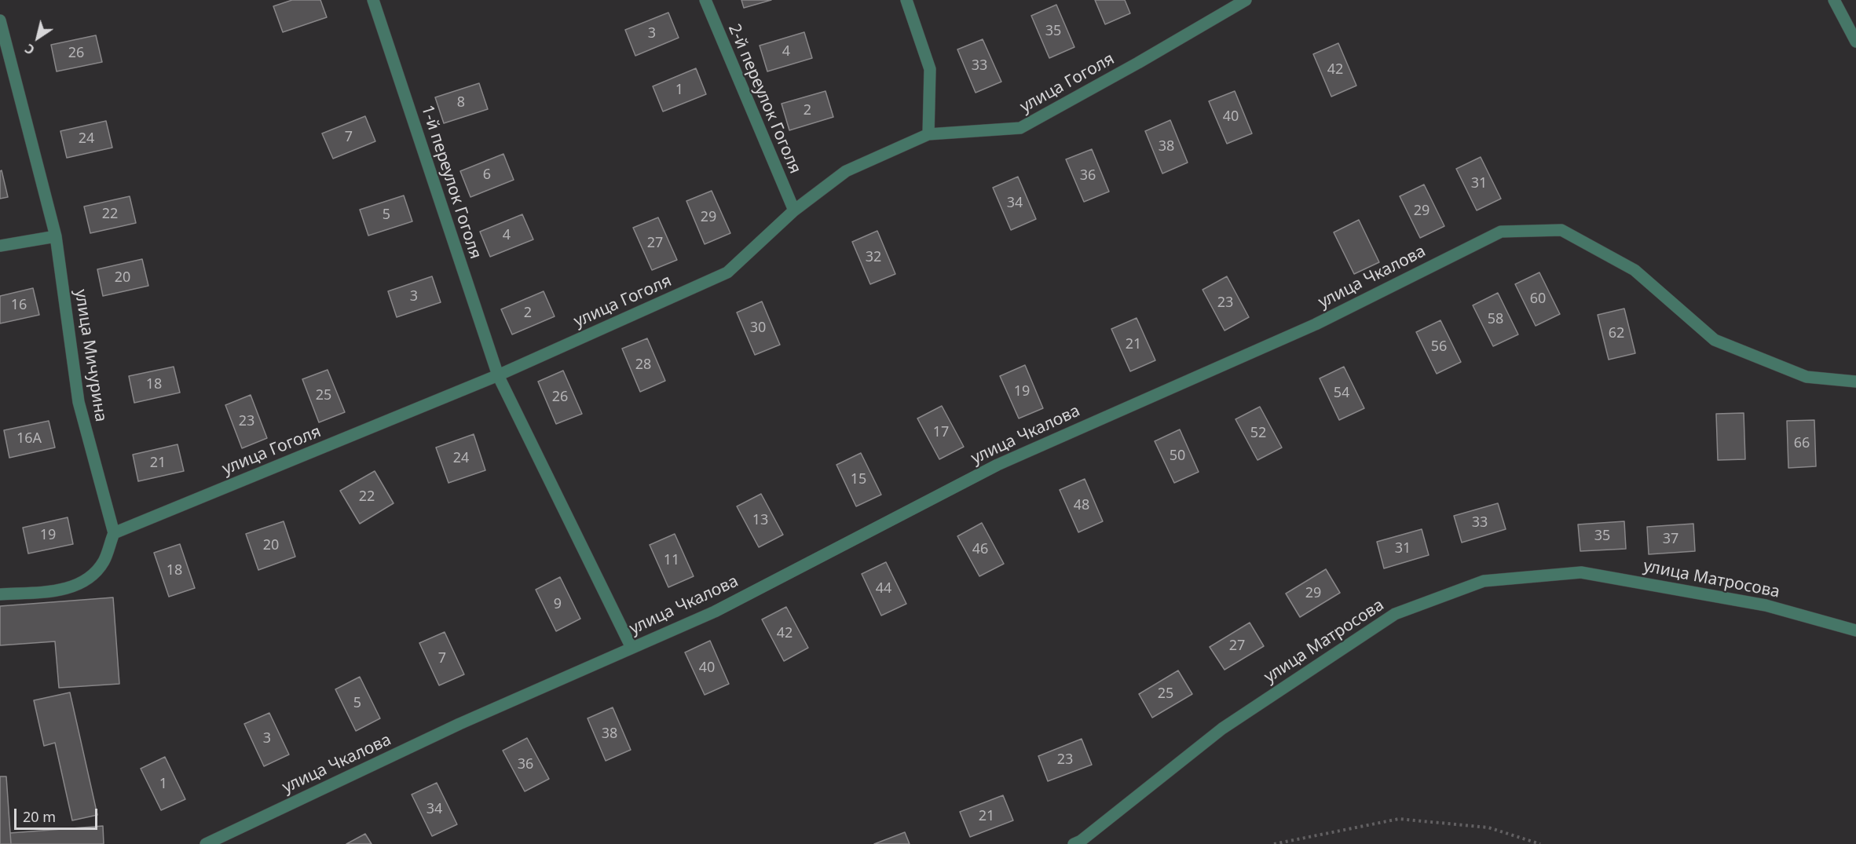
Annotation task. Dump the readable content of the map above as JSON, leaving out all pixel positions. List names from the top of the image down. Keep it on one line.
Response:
{"streets":{"street":["улица Гоголя","2-й переулок Гоголя","1-й переулок Гоголя","улица Чкалова","улица Мичурина","улица Матросова"]},"crossings":[["улица Гоголя","2-й переулок Гоголя"],["улица Гоголя","1-й переулок Гоголя"],["улица Гоголя","улица Мичурина"],["1-й переулок Гоголя","улица Чкалова"]],"house_numbers":["35","3","4","26","33","42","1","8","2","40","7","24","38","6","36","31","34","29","22","5","29","4","27","32","20","3","60","23","16","2","58","30","62","21","56","28","18","19","54","25","26","23","17","52","16А","66","50","24","21","15","22","48","13","33","19","35","37","20","31","46","11","18","44","29","9","42","27","7","40","25","5","38","3","23","36","1","34","21"],"scale_bar":"20 m","north":"bottom left"}
